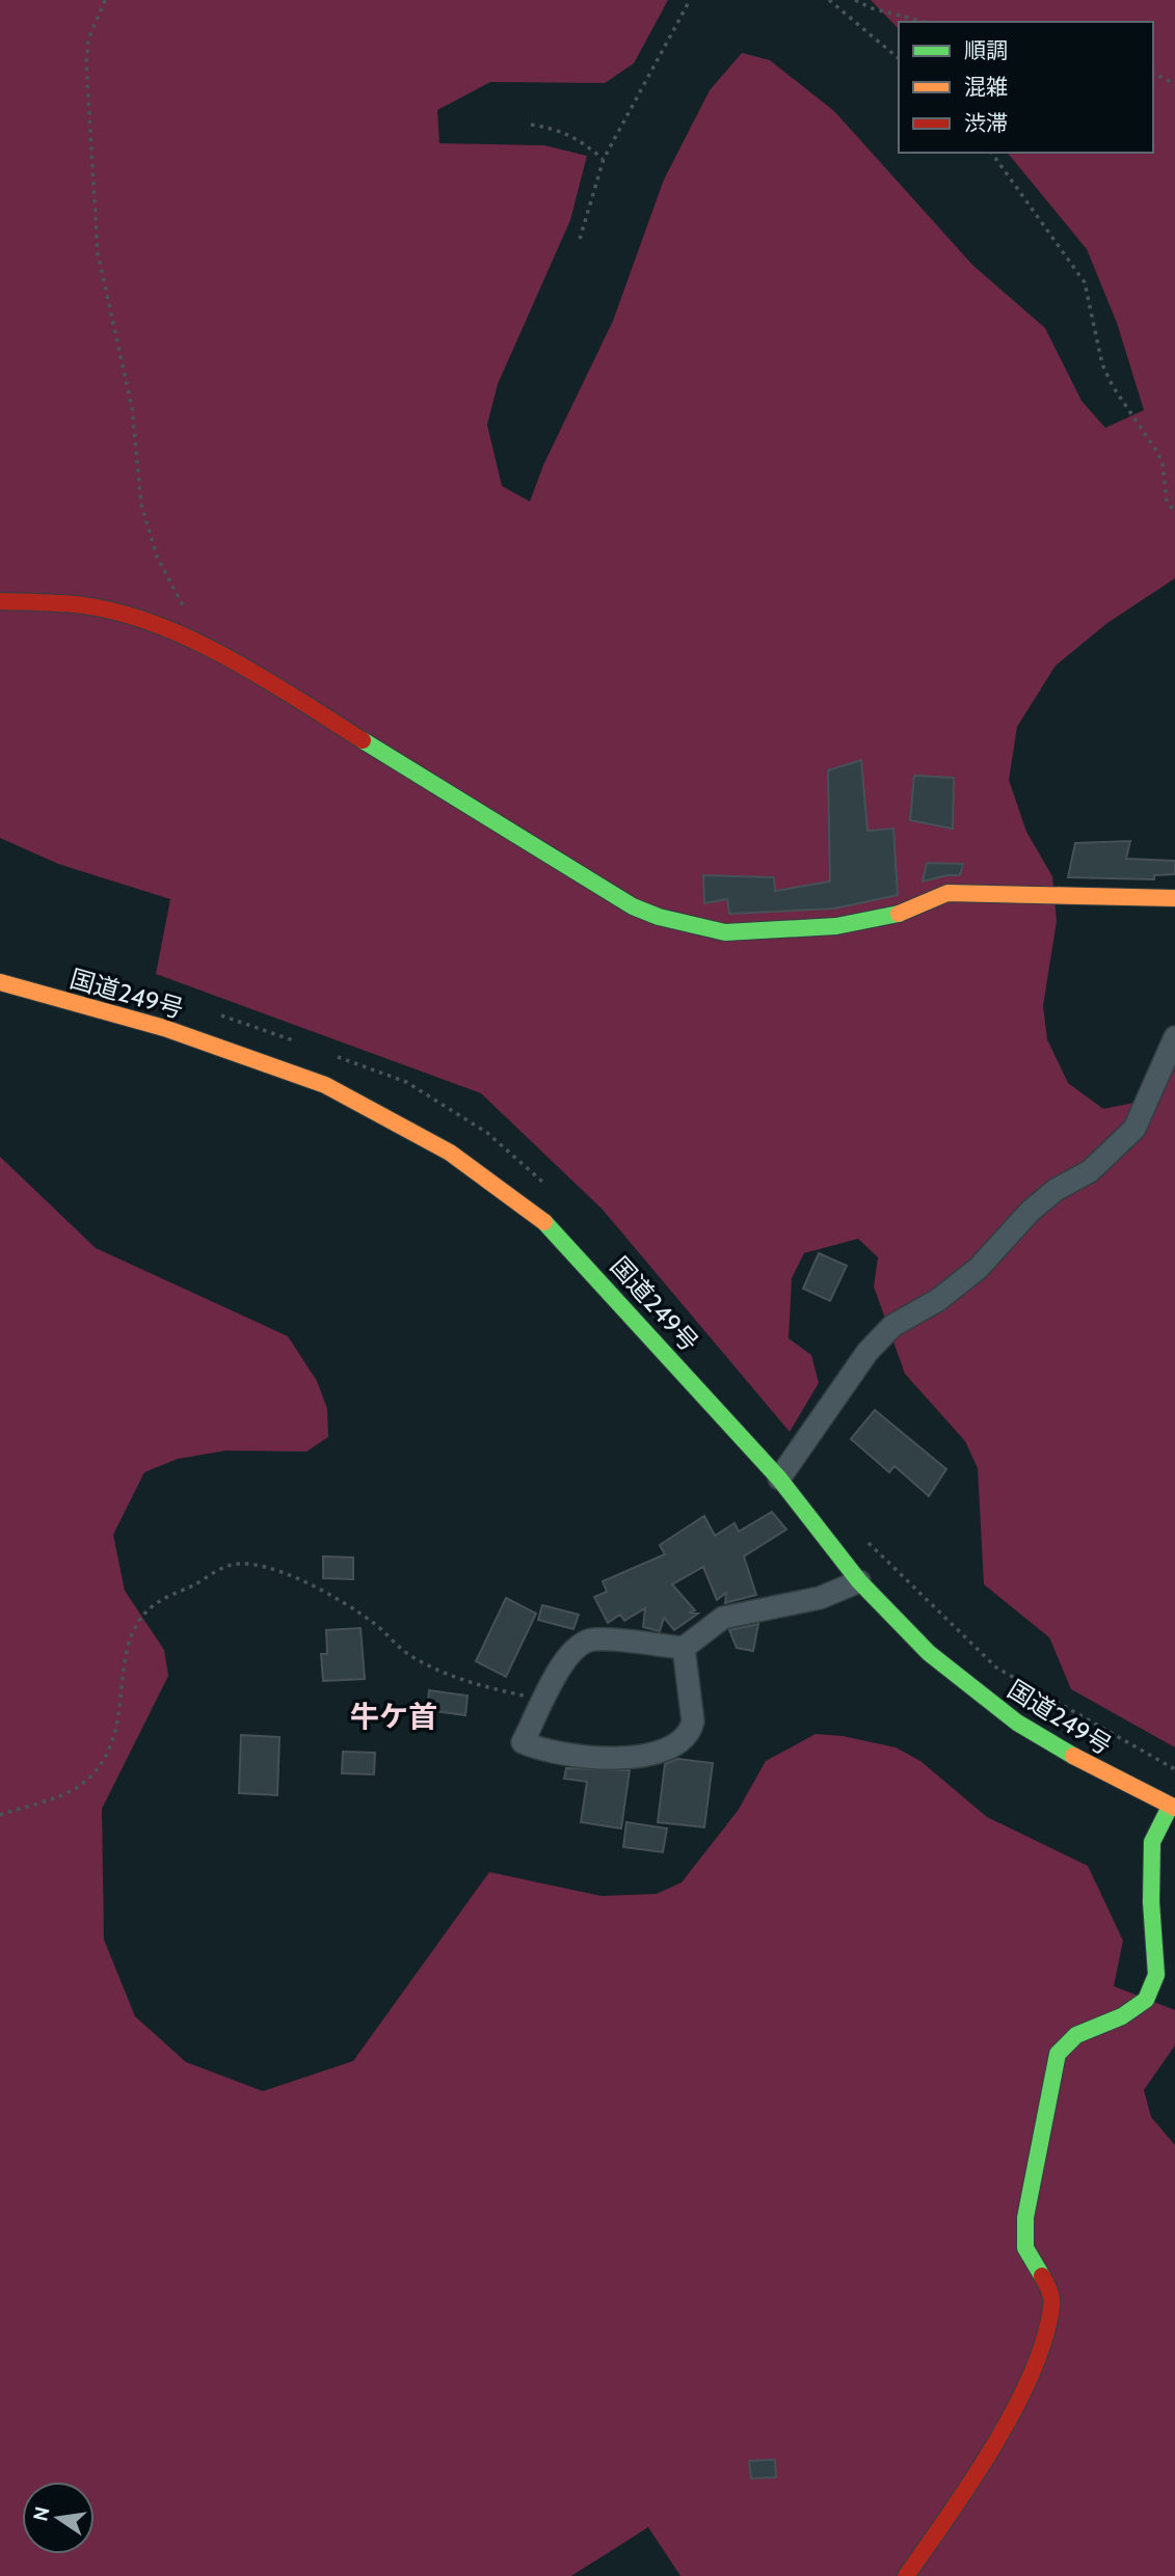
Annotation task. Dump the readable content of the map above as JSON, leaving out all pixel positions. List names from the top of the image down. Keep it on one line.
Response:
{"streets":{"main road":["国道249号"]},"districts":["牛ケ首"],"legend":["順調","混雑","渋滞"],"north":"left"}
